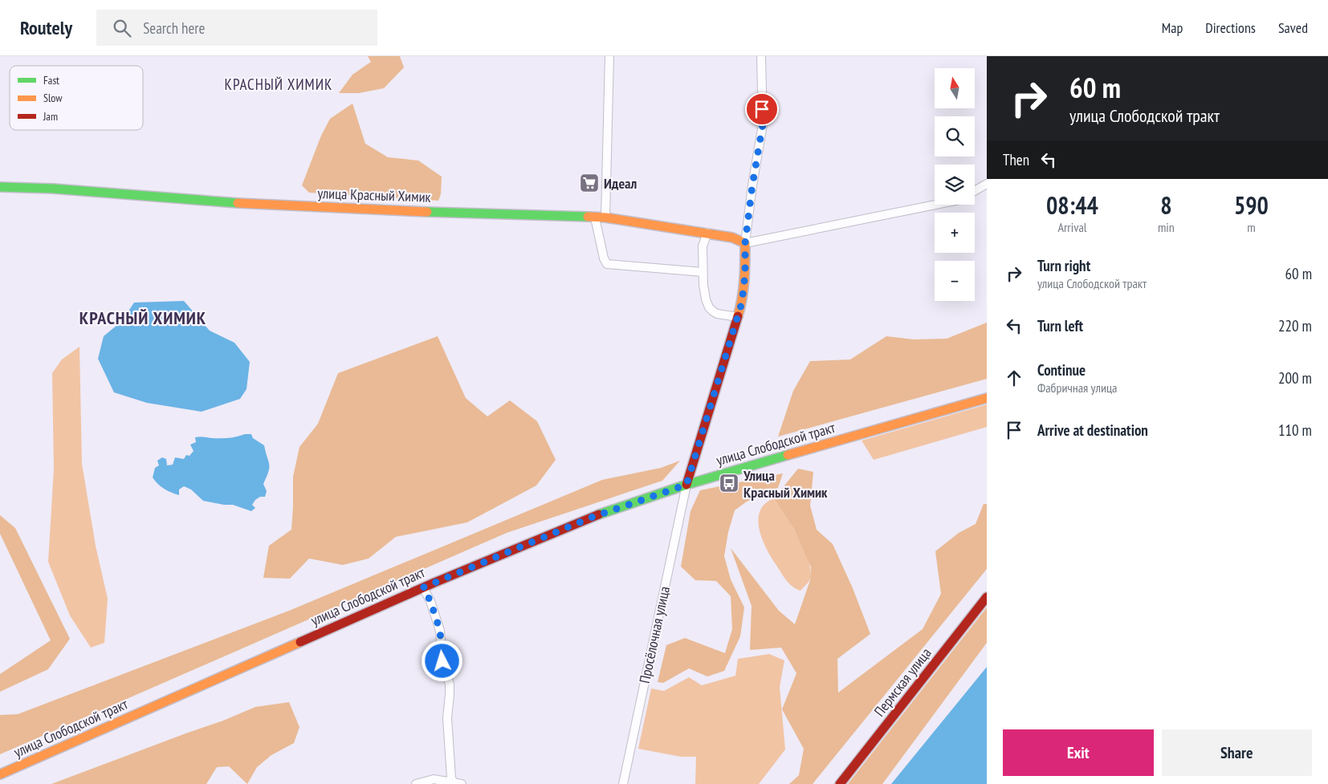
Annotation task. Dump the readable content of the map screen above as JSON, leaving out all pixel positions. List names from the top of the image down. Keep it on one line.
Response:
{"streets":{"street":["улица Красный Химик","улица Слободской тракт","Просёлочная улица","Пермская улица"]},"crossings":[["улица Слободской тракт","Просёлочная улица"]],"districts":["КРАСНЫЙ ХИМИК","КРАСНЫЙ ХИМИК"],"places":{"supermarket":["Идеал"],"bus stop":["Улица Красный Химик"]},"legend":["Fast","Slow","Jam"],"north":"top","page":{"header":"Routely","search":"Search here","nav":["Map","Directions","Saved"],"turn":["60 m","улица Слободской тракт"],"map_buttons":["+","−"],"then":"Then","eta":["08:44","Arrival","8","min","590","m"],"list":[{"name":"Turn right","note":"улица Слободской тракт","value":"60 m"},{"name":"Turn left","value":"220 m"},{"name":"Continue","note":"Фабричная улица","value":"200 m"},{"name":"Arrive at destination","value":"110 m"}],"buttons":["Exit","Share"]}}
